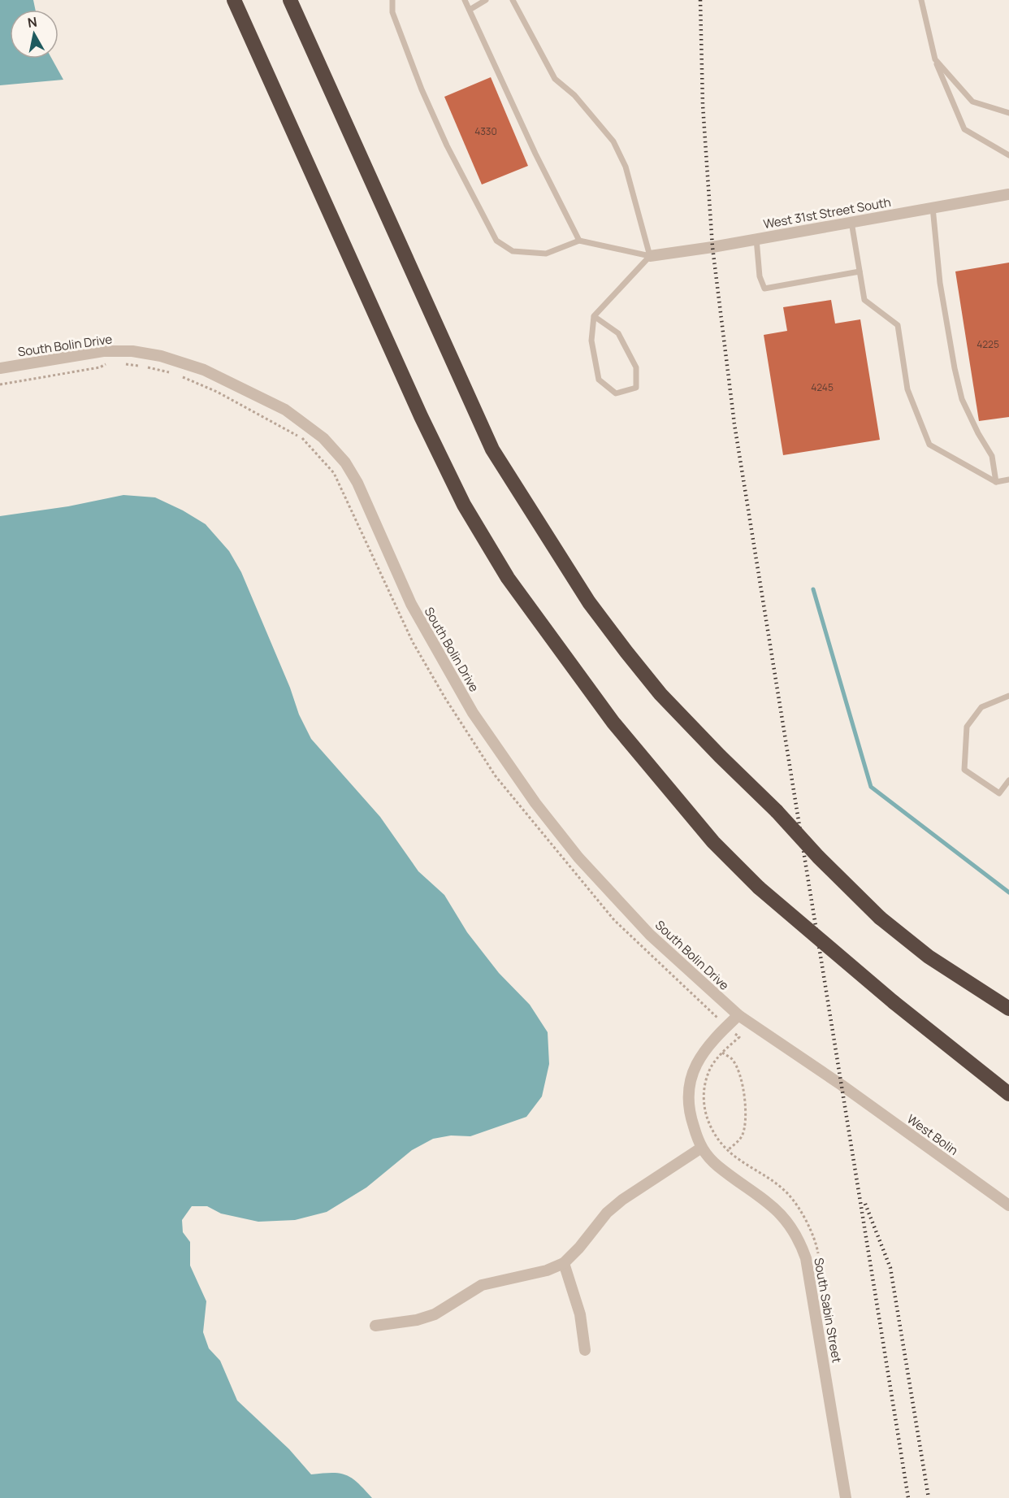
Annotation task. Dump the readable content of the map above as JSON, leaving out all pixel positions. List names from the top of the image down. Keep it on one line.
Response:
{"streets":{"street":["West 31st Street South","South Bolin Drive","West Bolin","South Sabin Street"]},"crossings":[["South Bolin Drive","West Bolin"],["South Bolin Drive","South Sabin Street"]],"house_numbers":["4330","4225","4245"],"north":"top"}
